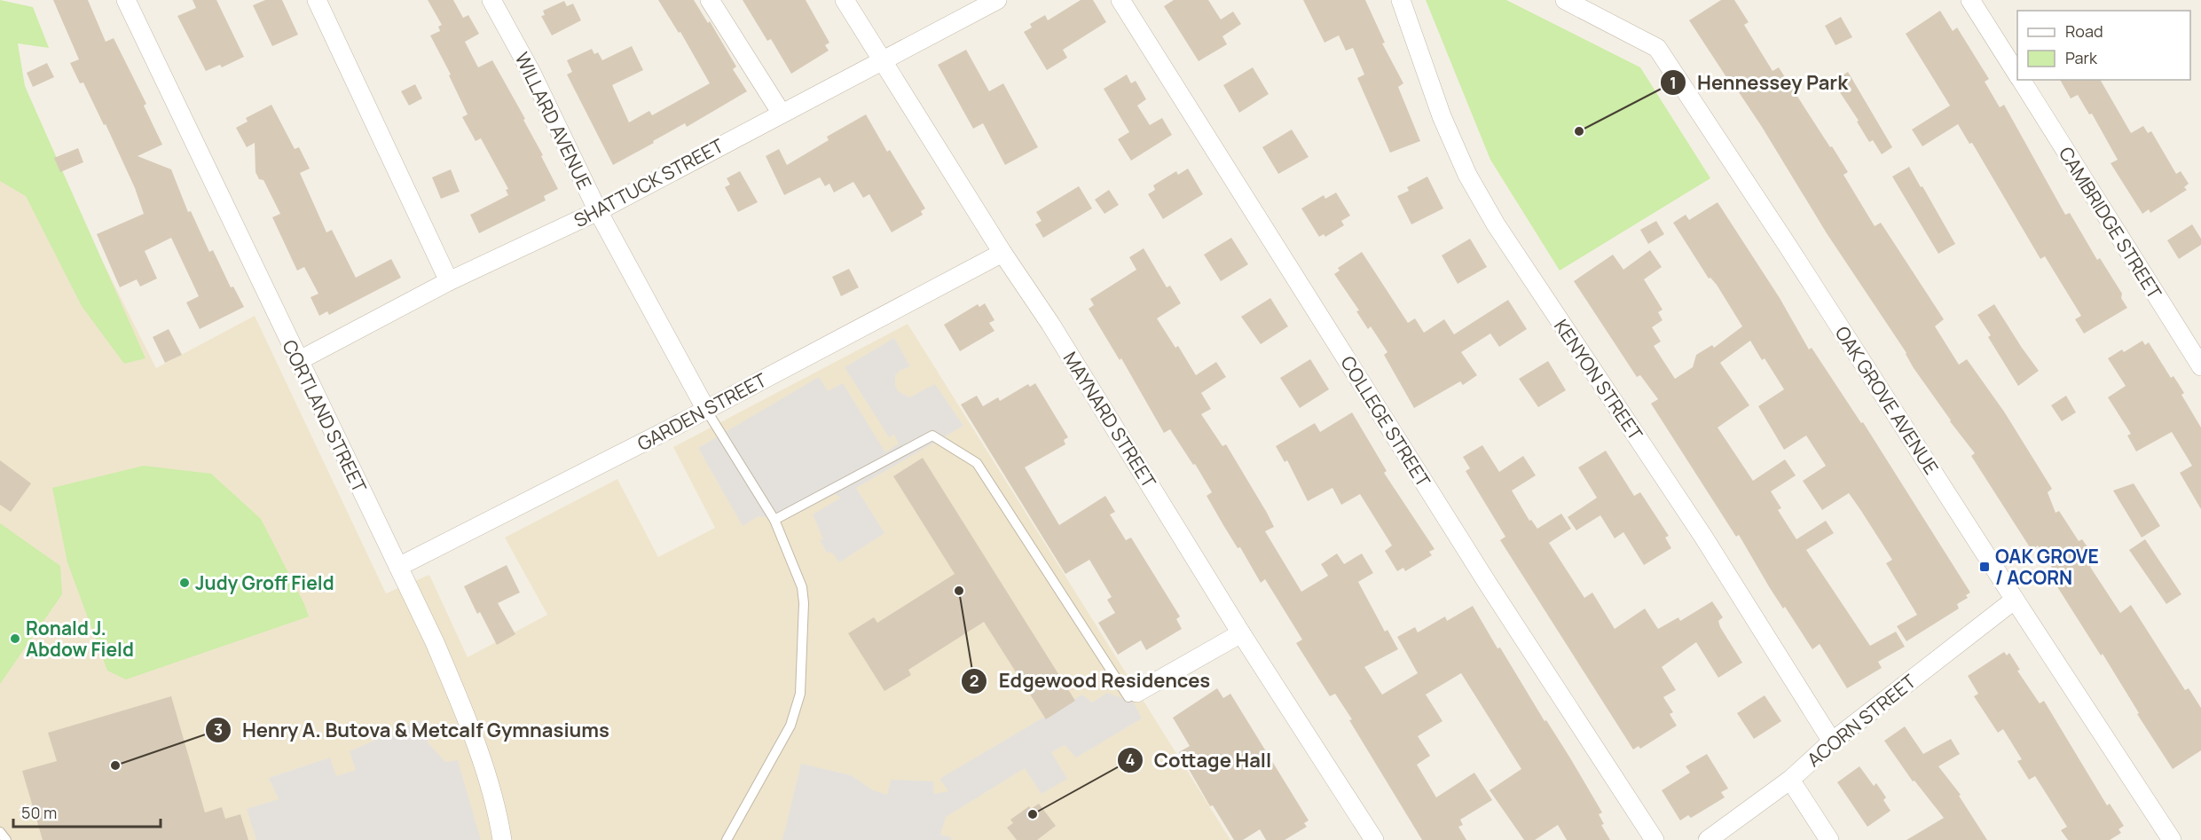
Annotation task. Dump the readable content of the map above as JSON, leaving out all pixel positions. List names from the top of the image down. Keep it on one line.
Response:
{"streets":{"street":["WILLARD AVENUE","SHATTUCK STREET","CAMBRIDGE STREET","KENYON STREET","OAK GROVE AVENUE","GARDEN STREET","CORTLAND STREET","MAYNARD STREET","COLLEGE STREET","ACORN STREET"]},"crossings":[["WILLARD AVENUE","SHATTUCK STREET"],["WILLARD AVENUE","GARDEN STREET"],["SHATTUCK STREET","CORTLAND STREET"],["SHATTUCK STREET","MAYNARD STREET"],["KENYON STREET","ACORN STREET"],["OAK GROVE AVENUE","ACORN STREET"],["GARDEN STREET","CORTLAND STREET"],["GARDEN STREET","MAYNARD STREET"]],"places":{"other":["Hennessey Park","Judy Groff Field","Edgewood Residences","Ronald J. Abdow Field","Henry A. Butova & Metcalf Gymnasiums","Cottage Hall"],"transit":["OAK GROVE / ACORN"]},"legend":["Road","Park"],"scale_bar":"50 m"}
